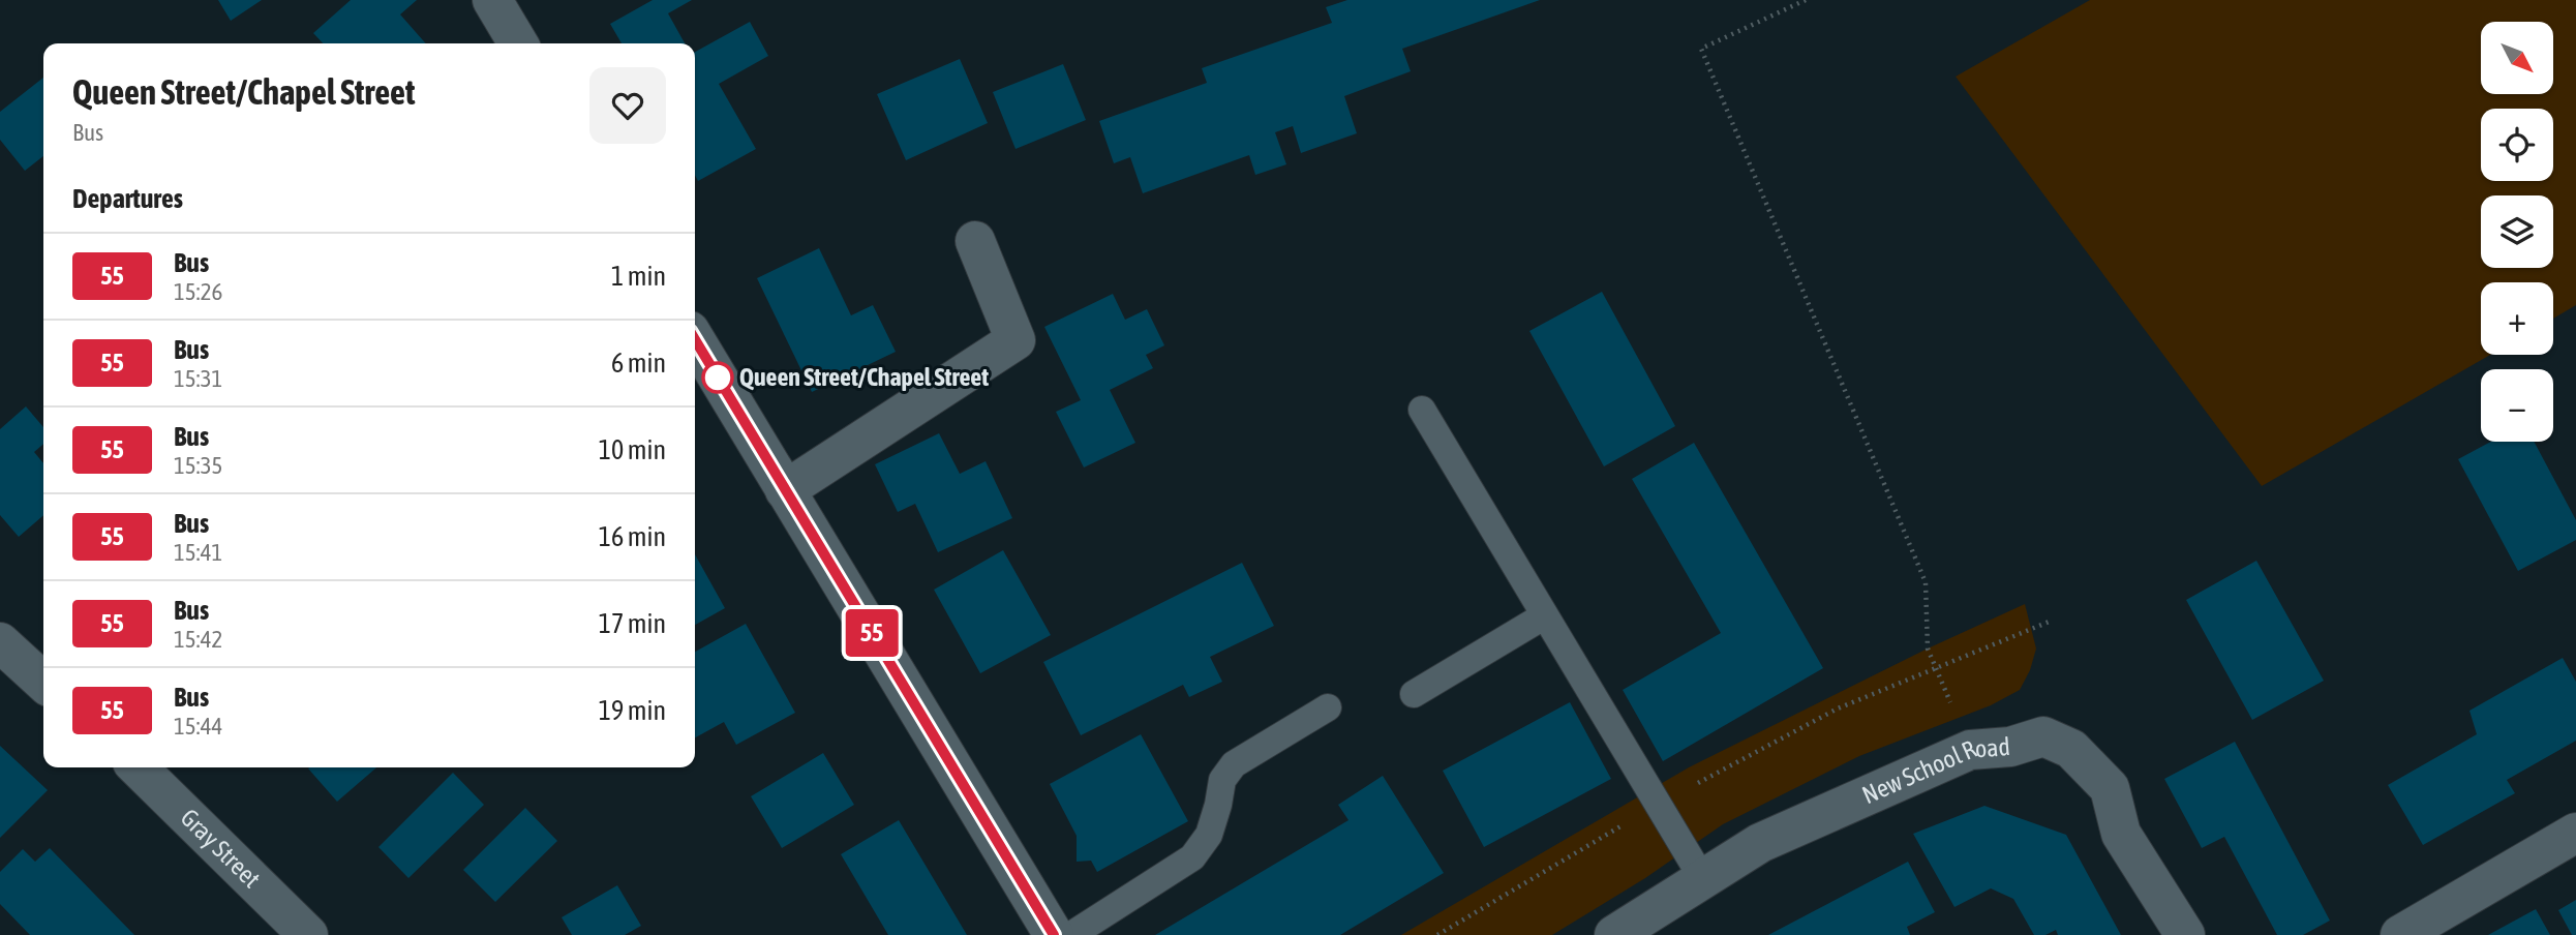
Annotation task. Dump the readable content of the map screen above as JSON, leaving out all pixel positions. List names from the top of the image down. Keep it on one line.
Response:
{"streets":{"street":["New School Road","Gray Street"]},"places":["Queen Street/Chapel Street"],"lines":["bus line 55"],"north":"bottom right","page":{"on_map":"55","map_buttons":["+","−"],"heading":[["Queen Street/Chapel Street","Bus"],"Departures"],"list":[{"mark":"55","name":"Bus","note":"15:26","value":"1 min"},{"mark":"55","name":"Bus","note":"15:31","value":"6 min"},{"mark":"55","name":"Bus","note":"15:35","value":"10 min"},{"mark":"55","name":"Bus","note":"15:41","value":"16 min"},{"mark":"55","name":"Bus","note":"15:42","value":"17 min"},{"mark":"55","name":"Bus","note":"15:44","value":"19 min"}]}}
